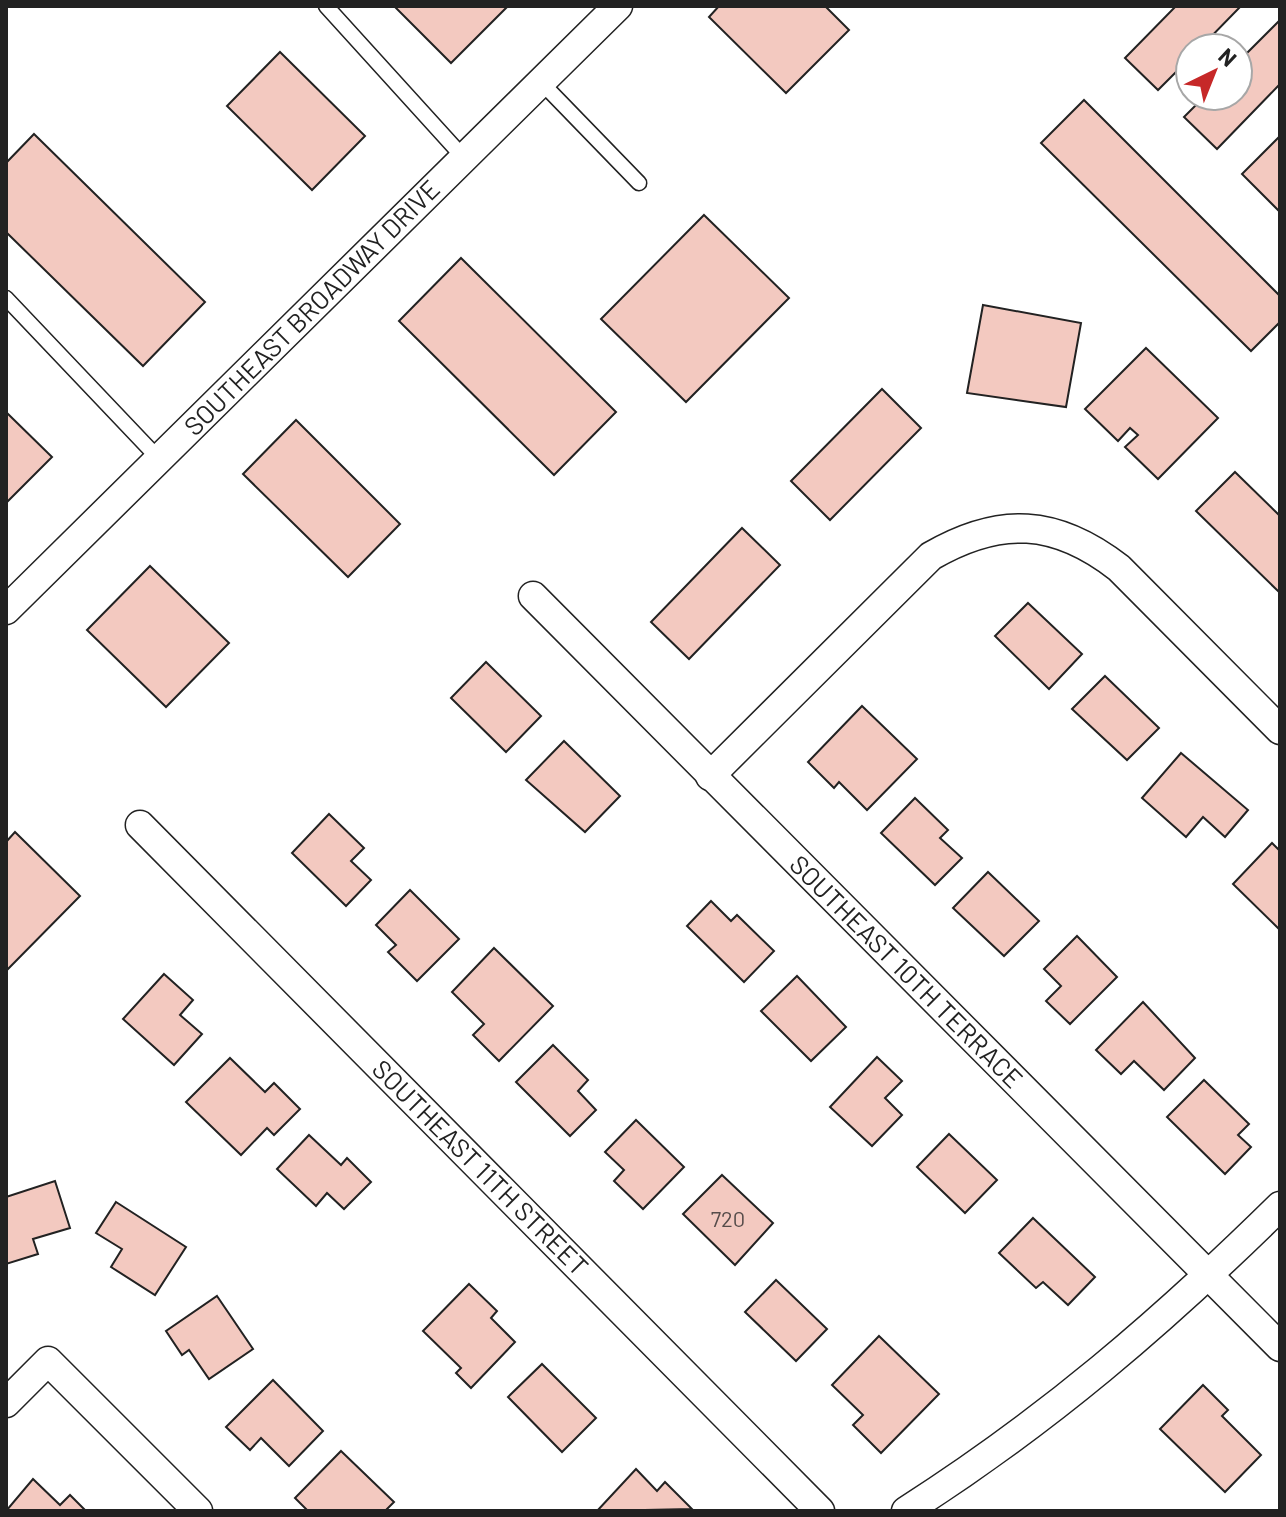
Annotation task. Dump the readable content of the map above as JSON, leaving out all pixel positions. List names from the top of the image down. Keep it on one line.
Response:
{"streets":{"street":["SOUTHEAST BROADWAY DRIVE","SOUTHEAST 10TH TERRACE","SOUTHEAST 11TH STREET"]},"house_numbers":["720"],"north":"top right"}
